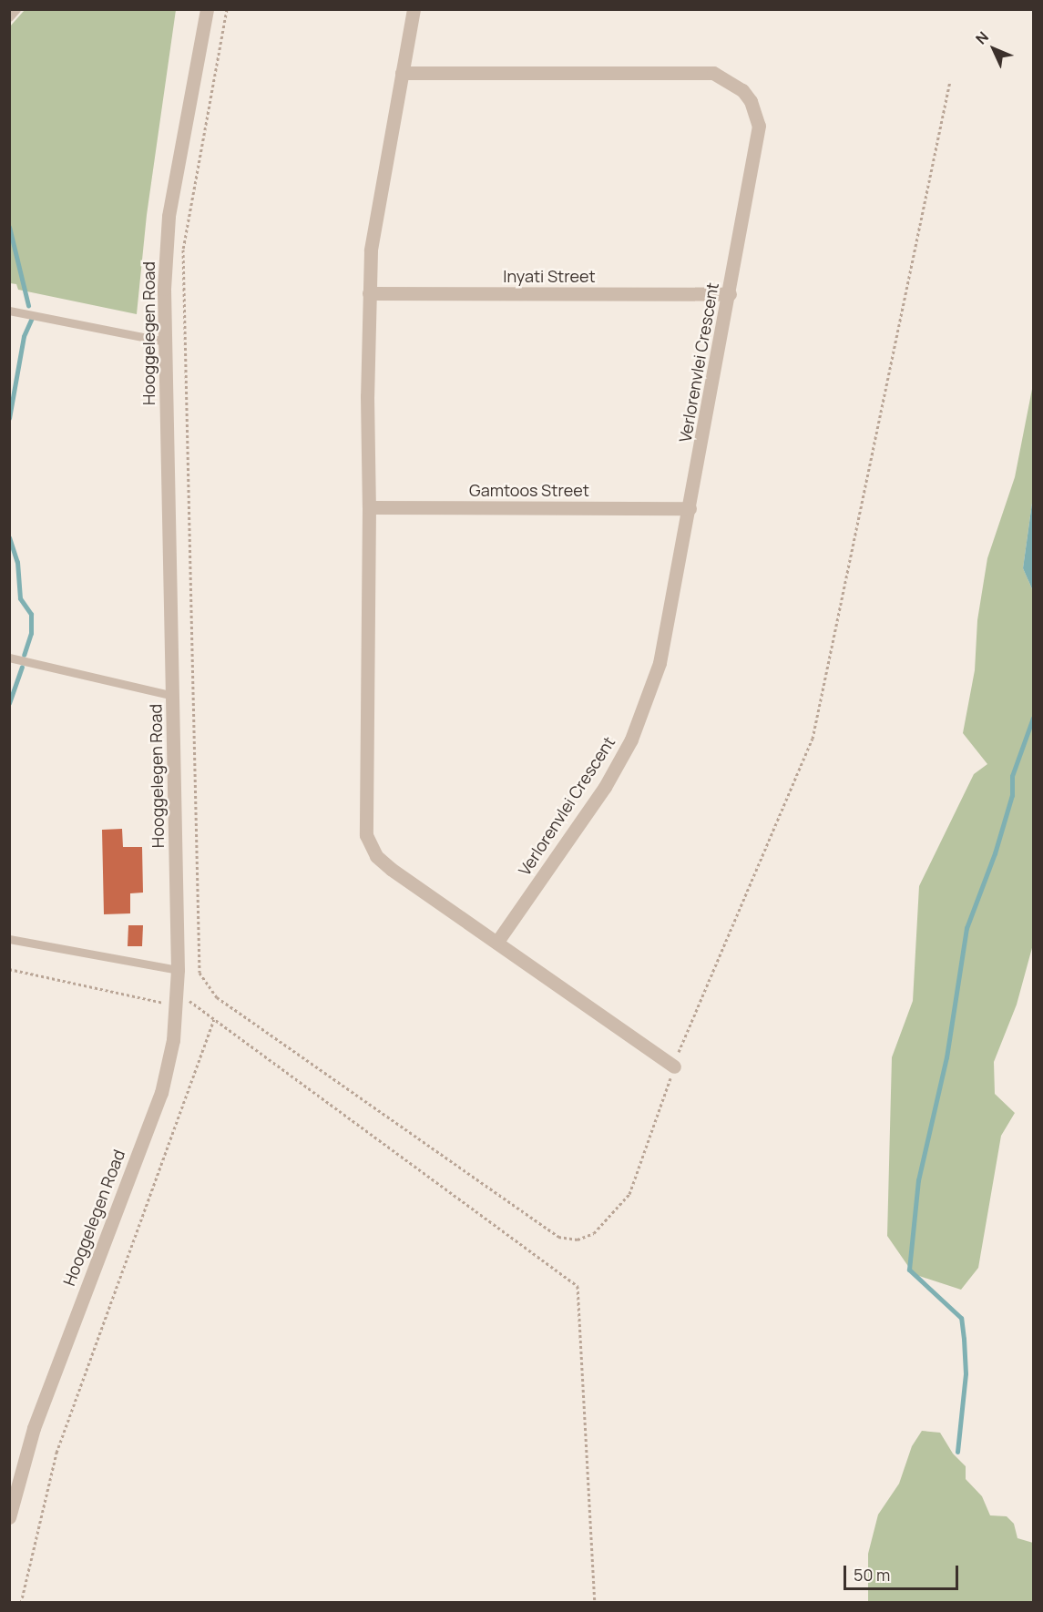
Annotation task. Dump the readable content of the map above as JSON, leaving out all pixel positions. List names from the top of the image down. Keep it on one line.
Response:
{"streets":{"street":["Inyati Street","Hooggelegen Road","Verlorenvlei Crescent","Gamtoos Street"]},"crossings":[["Inyati Street","Verlorenvlei Crescent"],["Verlorenvlei Crescent","Gamtoos Street"]],"scale_bar":"50 m","north":"top left"}
